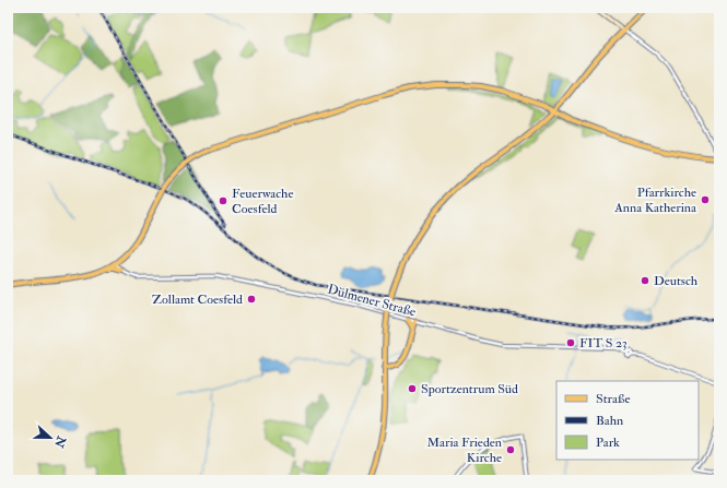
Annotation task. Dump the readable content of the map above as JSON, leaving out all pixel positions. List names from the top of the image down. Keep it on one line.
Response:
{"streets":{"street":["Dülmener Straße"]},"places":["Pfarrkirche Anna Katherina","Feuerwache Coesfeld","Deutsch","Zollamt Coesfeld","FIT S 23","Sportzentrum Süd","Maria Frieden Kirche"],"legend":["Straße","Bahn","Park"],"north":"right"}
